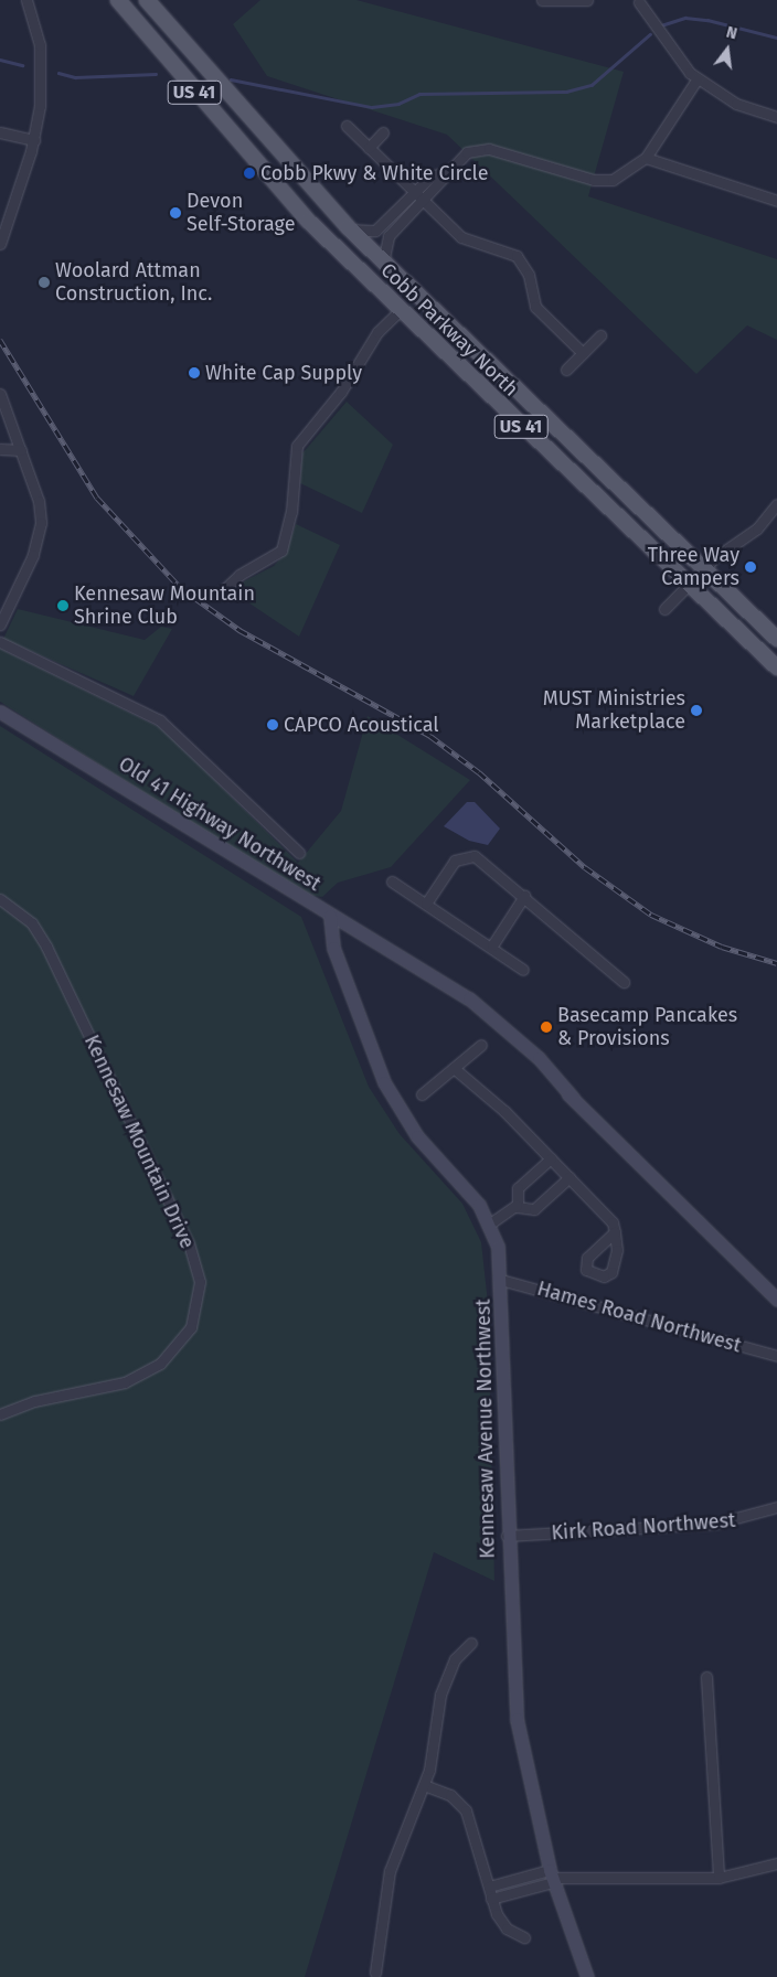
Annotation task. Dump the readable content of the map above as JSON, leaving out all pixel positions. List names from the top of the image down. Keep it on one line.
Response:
{"streets":{"main road":["US 41","Cobb Parkway North"],"street":["Old 41 Highway Northwest","Kennesaw Mountain Drive","Hames Road Northwest","Kennesaw Avenue Northwest","Kirk Road Northwest"]},"crossings":[["Old 41 Highway Northwest","Kennesaw Avenue Northwest"],["Hames Road Northwest","Kennesaw Avenue Northwest"],["Kennesaw Avenue Northwest","Kirk Road Northwest"]],"places":["Cobb Pkwy & White Circle","Devon Self-Storage","Woolard Attman Construction, Inc.","White Cap Supply","Three Way Campers","Kennesaw Mountain Shrine Club","MUST Ministries Marketplace","CAPCO Acoustical","Basecamp Pancakes & Provisions"],"north":"top"}
